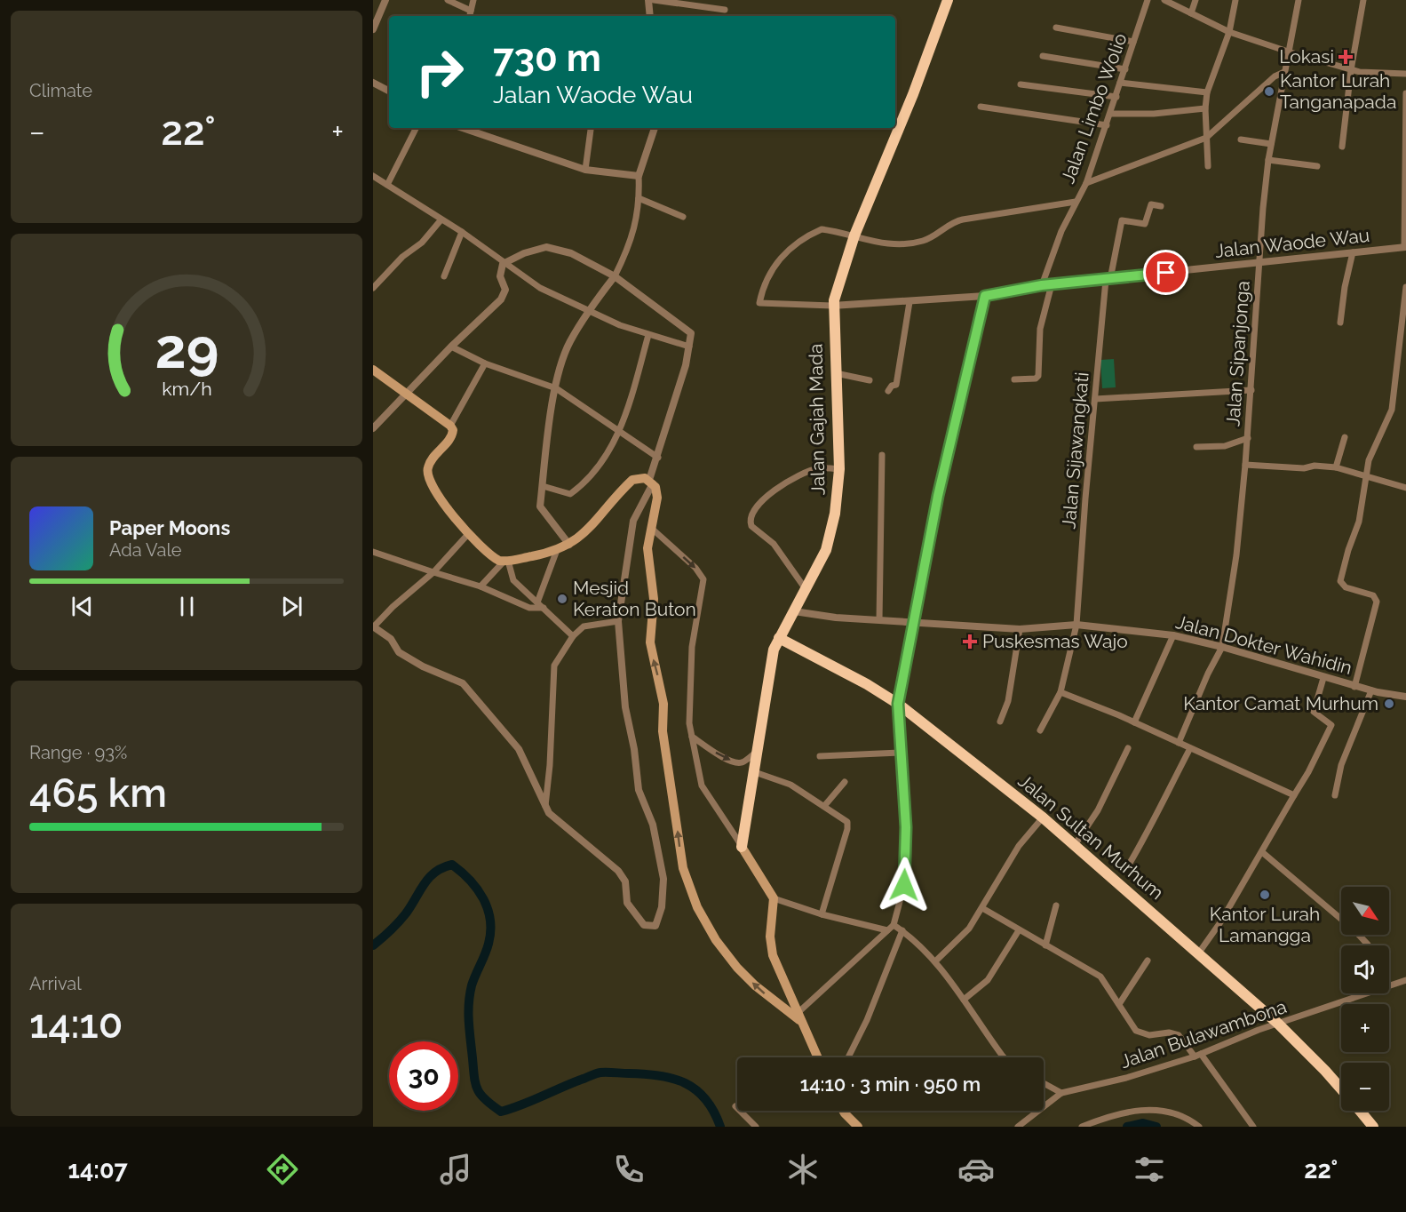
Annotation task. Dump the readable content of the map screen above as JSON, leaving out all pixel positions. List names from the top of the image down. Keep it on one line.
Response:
{"streets":{"highway":["Jalan Gajah Mada","Jalan Sultan Murhum"],"street":["Jalan Limbo Wolio","Jalan Waode Wau","Jalan Sipanjonga","Jalan Sijawangkati","Jalan Dokter Wahidin","Jalan Bulawambona"]},"crossings":[["Jalan Limbo Wolio","Jalan Waode Wau"],["Jalan Waode Wau","Jalan Sipanjonga"],["Jalan Waode Wau","Jalan Gajah Mada"],["Jalan Waode Wau","Jalan Sijawangkati"],["Jalan Sipanjonga","Jalan Dokter Wahidin"],["Jalan Gajah Mada","Jalan Dokter Wahidin"],["Jalan Gajah Mada","Jalan Sultan Murhum"],["Jalan Sijawangkati","Jalan Dokter Wahidin"],["Jalan Sultan Murhum","Jalan Bulawambona"]],"places":{"health":["Lokasi","Puskesmas Wajo"],"other":["Kantor Lurah Tanganapada","Mesjid Keraton Buton","Kantor Camat Murhum","Kantor Lurah Lamangga"]},"north":"bottom right","page":{"tile":["Climate",["Range · 93%","465 km"],["Arrival","14:10"]],"turn":["730 m","Jalan Waode Wau"],"heat":["−","22°","+"],"song":["Paper Moons","Ada Vale"],"map_buttons":["+","−"],"limit":"30","trip":"14:10 · 3 min · 950 m","tabs":["14:07","22°"],"gauge":["29","km/h"]}}
